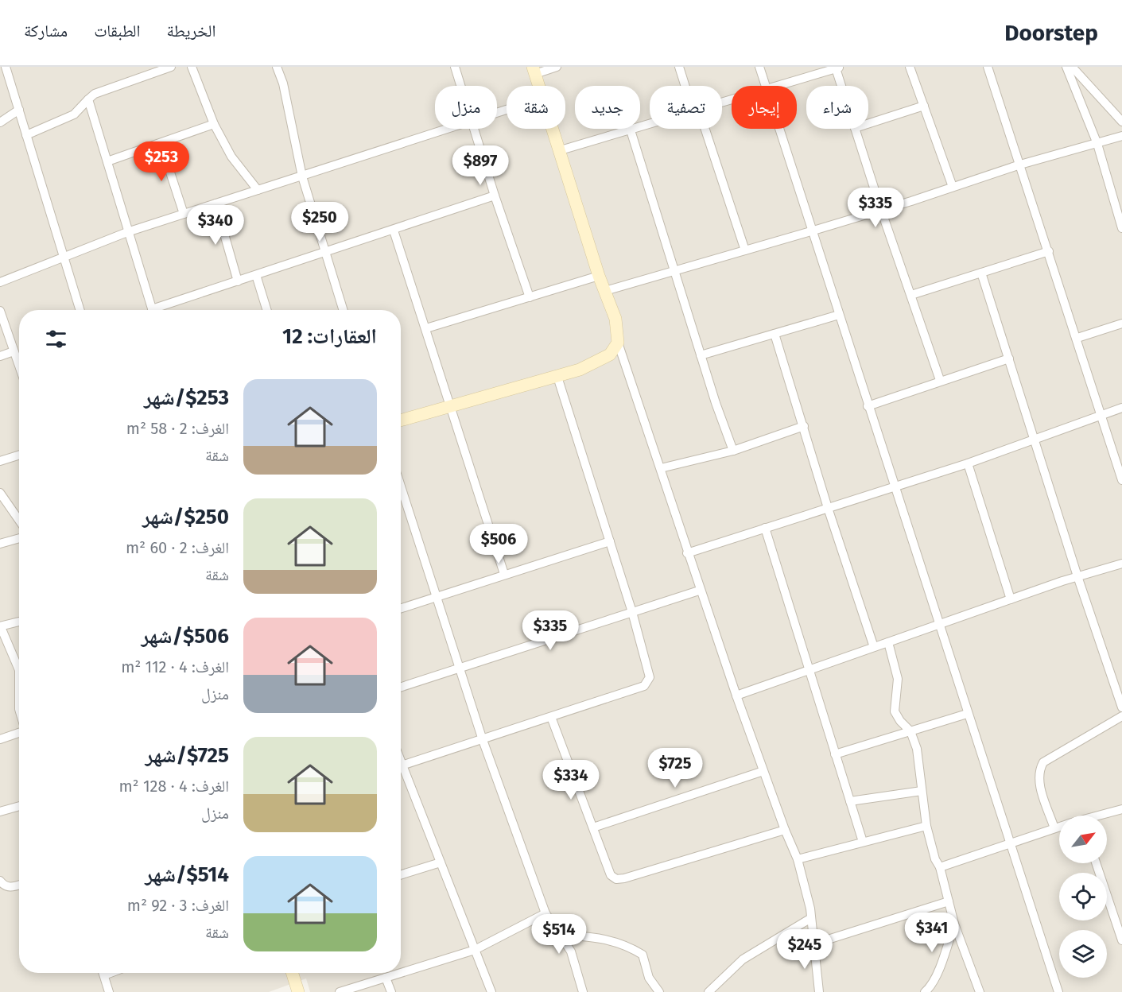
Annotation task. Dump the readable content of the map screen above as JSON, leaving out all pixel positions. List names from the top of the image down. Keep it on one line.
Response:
{"north":"top right","page":{"header":"Doorstep","nav":["الخريطة","الطبقات","مشاركة"],"chip":["شراء","إيجار","تصفية","جديد","شقة","منزل"],"price":["$253","$897","$335","$250","$340","$506","$335","$725","$334","$341","$514","$245"],"heading":"العقارات: 12","list":[{"name":"$253/شهر","note":"الغرف: 2 · 58 m² · شقة"},{"name":"$250/شهر","note":"الغرف: 2 · 60 m² · شقة"},{"name":"$506/شهر","note":"الغرف: 4 · 112 m² · منزل"},{"name":"$725/شهر","note":"الغرف: 4 · 128 m² · منزل"},{"name":"$514/شهر","note":"الغرف: 3 · 92 m² · شقة"}]}}
